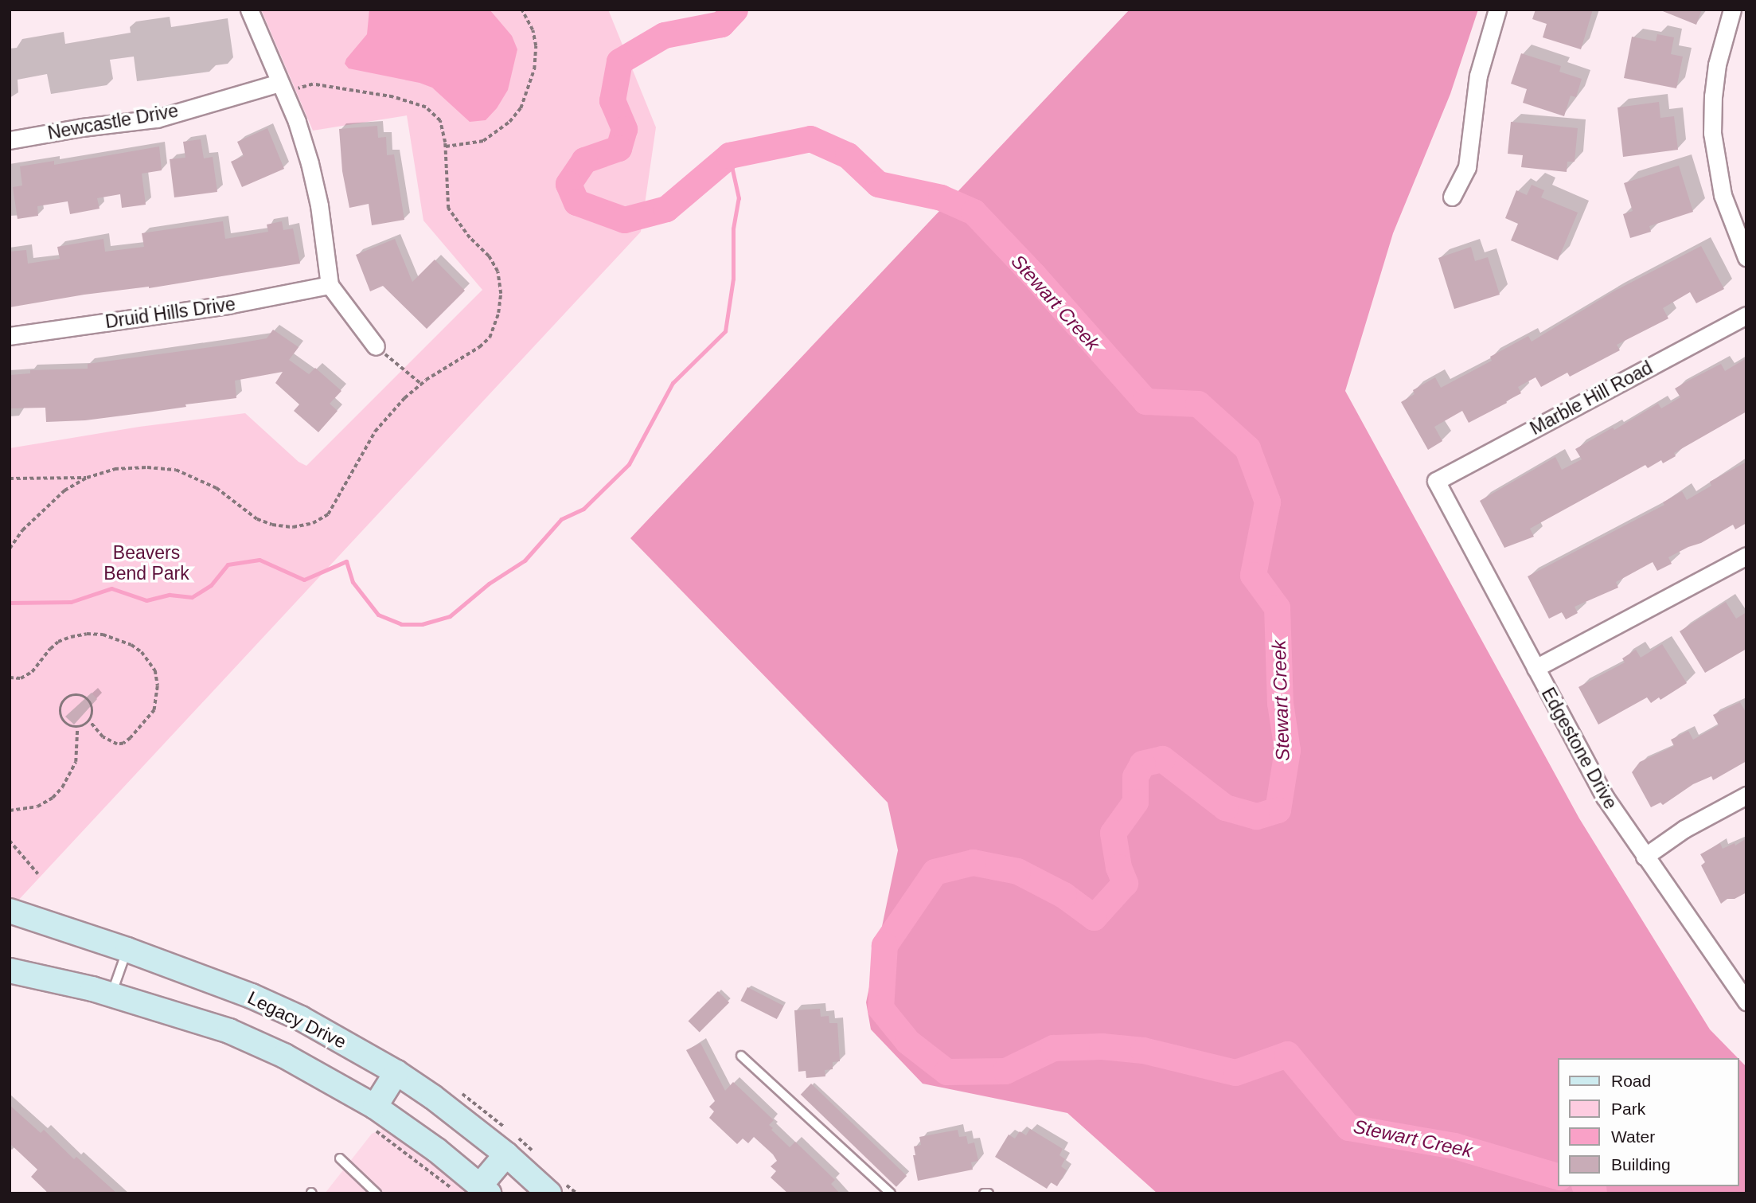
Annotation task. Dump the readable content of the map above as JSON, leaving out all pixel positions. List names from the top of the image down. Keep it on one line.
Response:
{"streets":{"main road":["Legacy Drive"],"street":["Newcastle Drive","Druid Hills Drive","Marble Hill Road","Edgestone Drive"]},"crossings":[["Marble Hill Road","Edgestone Drive"]],"water":["Stewart Creek"],"parks":["Beavers Bend Park"],"legend":["Road","Park","Water","Building"]}
